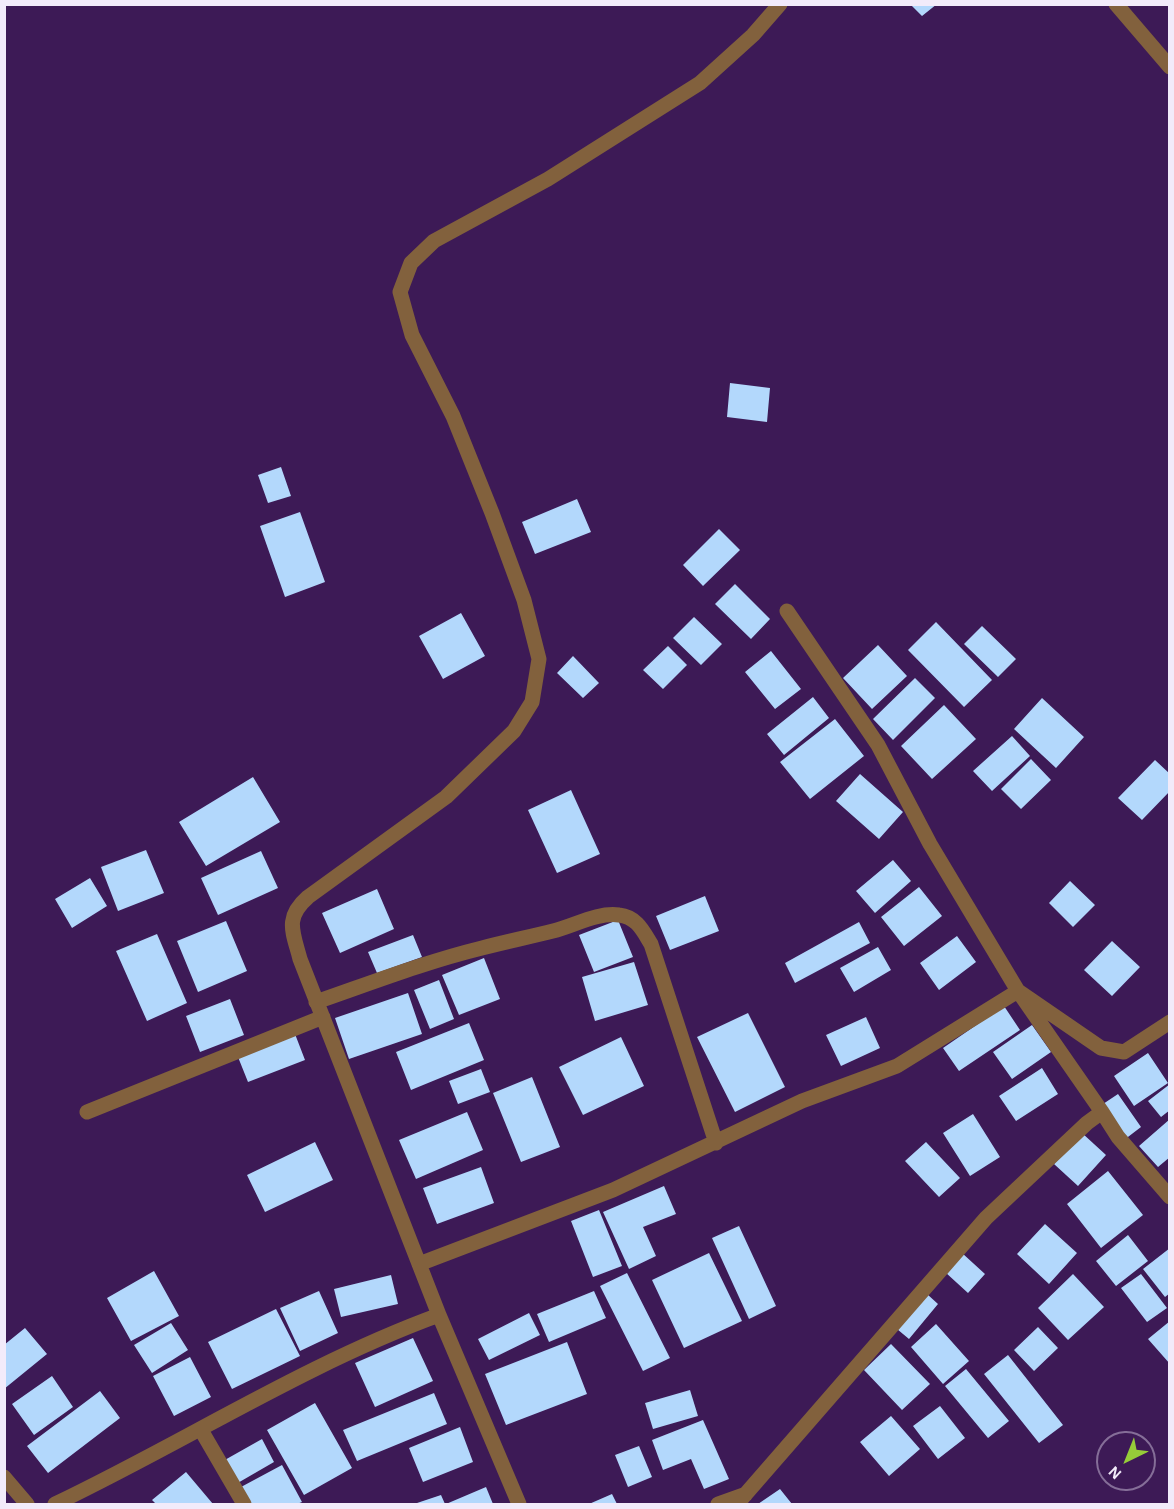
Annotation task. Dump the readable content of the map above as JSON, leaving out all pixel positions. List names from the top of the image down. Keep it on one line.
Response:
{"north":"bottom left"}
